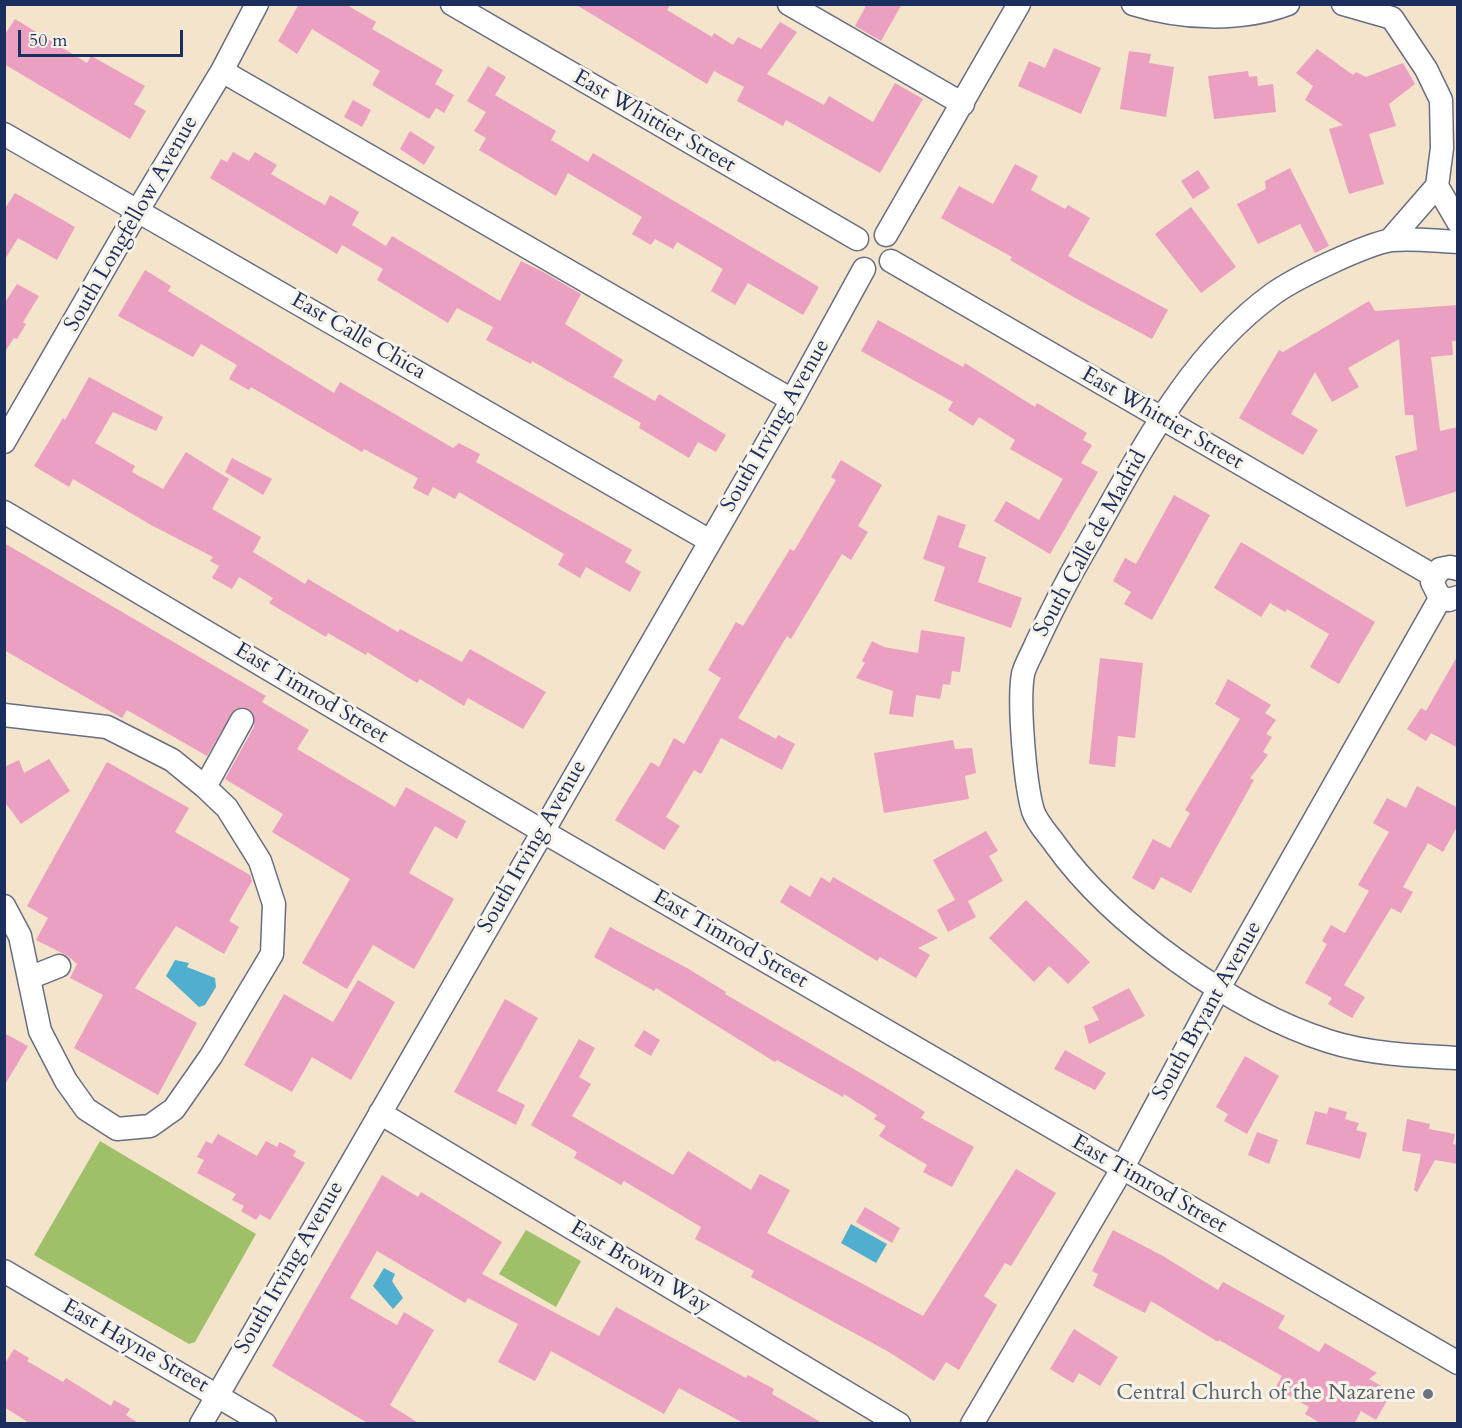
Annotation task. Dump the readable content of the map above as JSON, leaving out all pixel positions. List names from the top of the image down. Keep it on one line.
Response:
{"streets":{"street":["East Whittier Street","South Longfellow Avenue","East Calle Chica","South Irving Avenue","South Calle de Madrid","East Timrod Street","South Bryant Avenue","East Brown Way","East Hayne Street"]},"crossings":[["East Whittier Street","South Irving Avenue"],["East Whittier Street","South Calle de Madrid"],["South Longfellow Avenue","East Calle Chica"],["East Calle Chica","South Irving Avenue"],["South Irving Avenue","East Timrod Street"],["South Irving Avenue","East Brown Way"],["South Irving Avenue","East Hayne Street"],["South Calle de Madrid","South Bryant Avenue"],["East Timrod Street","South Bryant Avenue"]],"places":["Central Church of the Nazarene"],"scale_bar":"50 m"}
